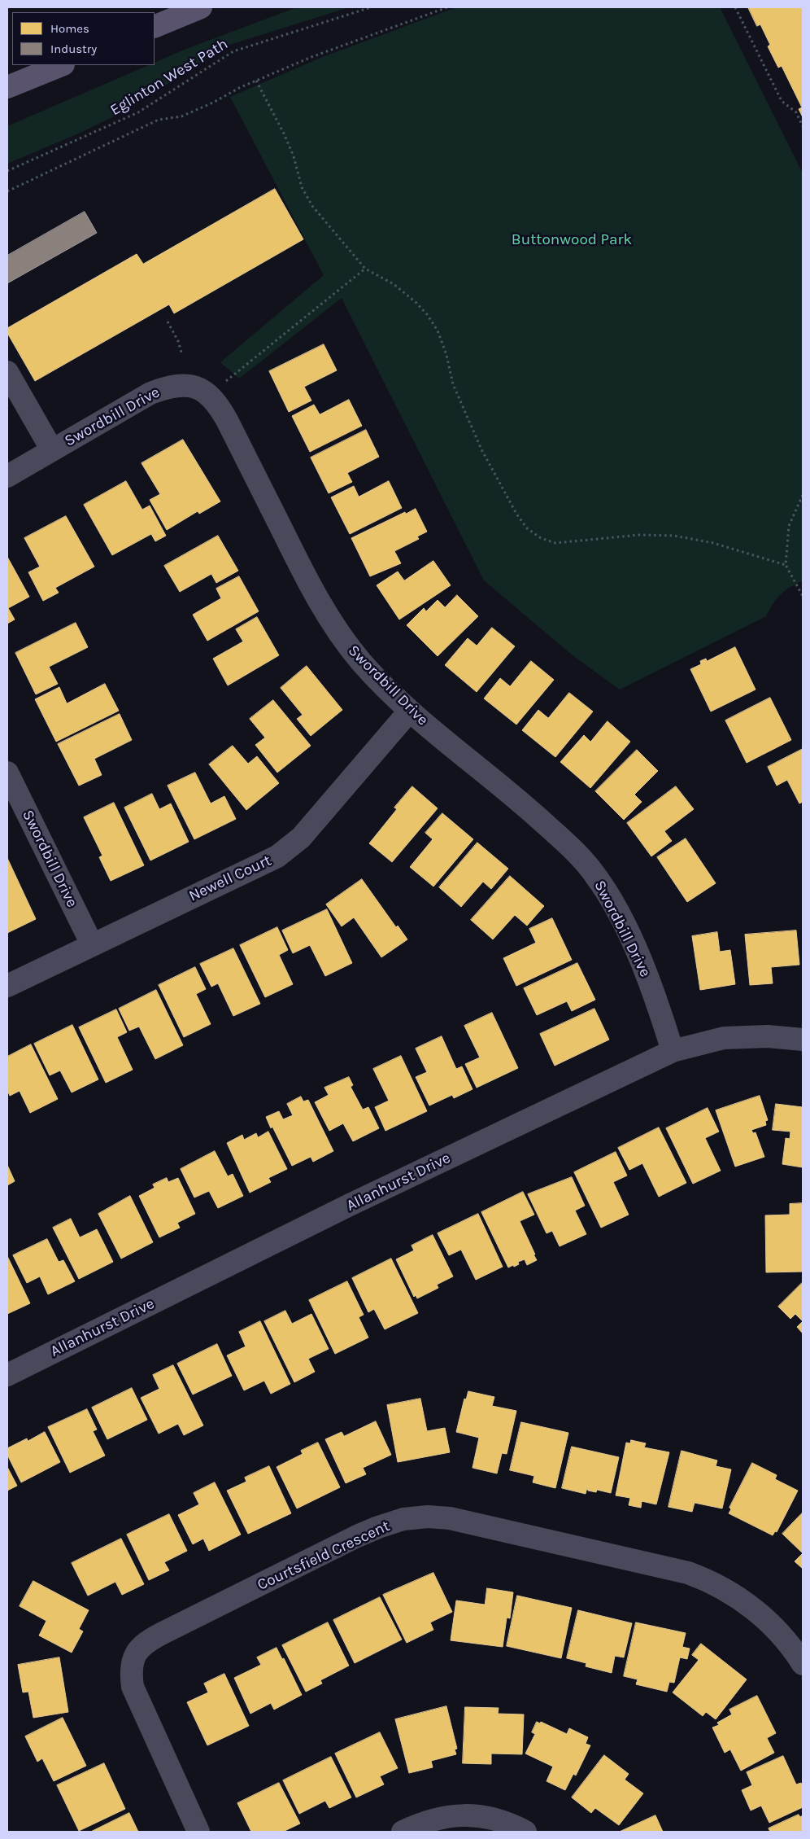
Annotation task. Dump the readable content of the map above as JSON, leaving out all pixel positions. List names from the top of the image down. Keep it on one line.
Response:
{"streets":{"street":["Swordbill Drive","Newell Court","Allanhurst Drive","Courtsfield Crescent"],"path":["Eglinton West Path"]},"crossings":[["Swordbill Drive","Newell Court"],["Swordbill Drive","Allanhurst Drive"]],"parks":["Buttonwood Park"],"legend":["Homes","Industry"]}
